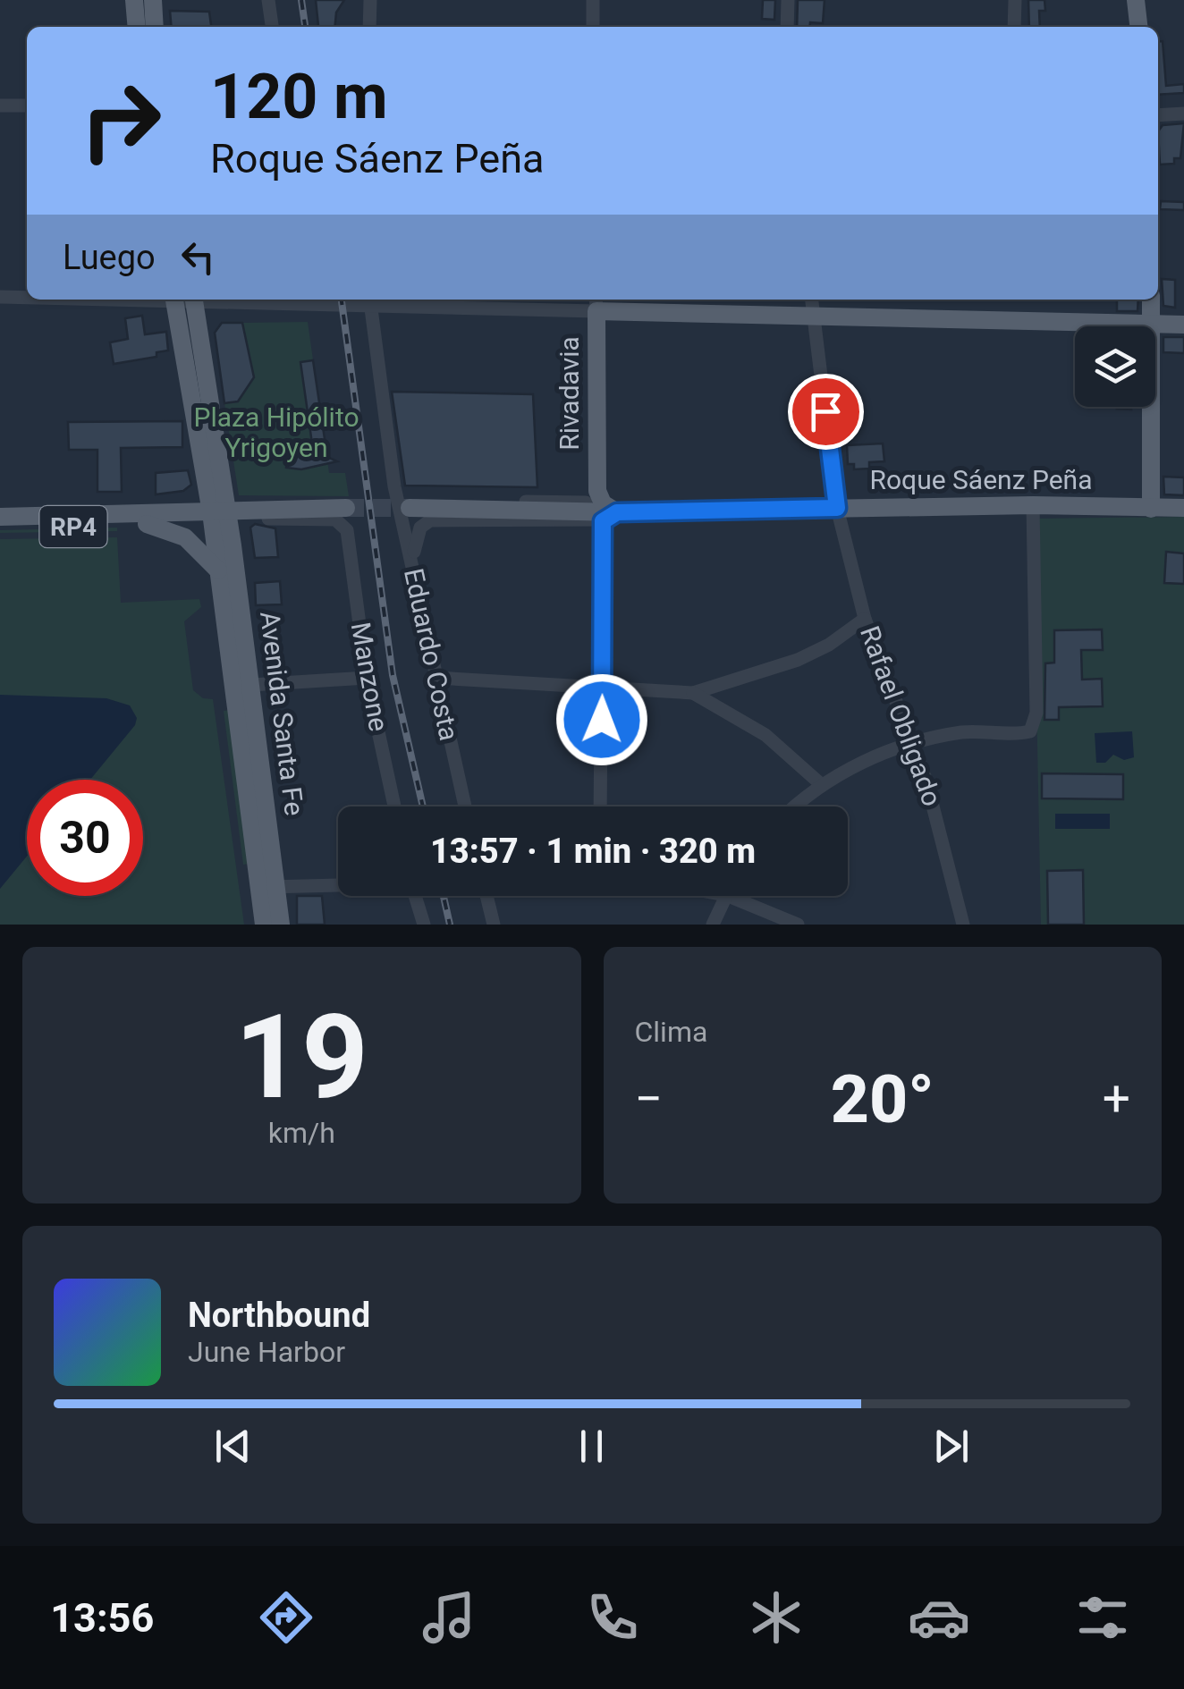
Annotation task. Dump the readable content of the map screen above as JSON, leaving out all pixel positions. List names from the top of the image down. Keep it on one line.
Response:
{"streets":{"main road":["Rivadavia","Roque Sáenz Peña","RP4","Avenida Santa Fe"],"street":["Eduardo Costa","Manzone","Rafael Obligado"]},"crossings":[["Roque Sáenz Peña","Eduardo Costa"],["Roque Sáenz Peña","Rafael Obligado"],["RP4","Manzone"],["RP4","Avenida Santa Fe"],["Manzone","Avenida Santa Fe"]],"parks":["Plaza Hipólito Yrigoyen"],"page":{"turn":["120 m","Roque Sáenz Peña"],"then":"Luego","limit":"30","trip":"13:57 · 1 min · 320 m","tile":[["19","km/h"],"Clima"],"heat":["−","20°","+"],"song":["Northbound","June Harbor"],"tabs":"13:56"}}
